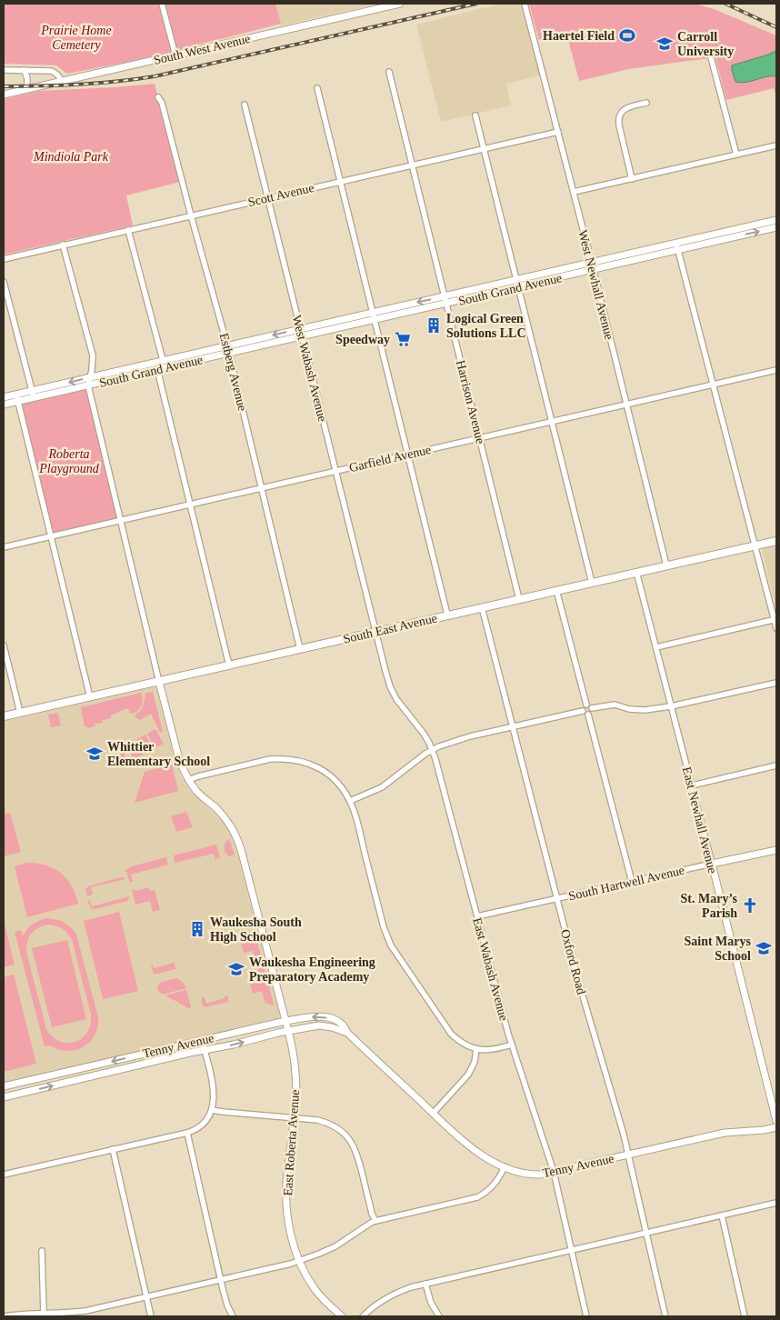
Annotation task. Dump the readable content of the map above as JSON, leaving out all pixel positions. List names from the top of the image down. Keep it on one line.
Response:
{"streets":{"main road":["South East Avenue"],"street":["South West Avenue","Scott Avenue","West Newhall Avenue","South Grand Avenue","West Wabash Avenue","Estberg Avenue","Harrison Avenue","Garfield Avenue","East Newhall Avenue","South Hartwell Avenue","Oxford Road","East Wabash Avenue","Tenny Avenue","East Roberta Avenue"]},"crossings":[["Scott Avenue","West Newhall Avenue"],["Scott Avenue","West Wabash Avenue"],["Scott Avenue","Estberg Avenue"],["Scott Avenue","Harrison Avenue"],["West Newhall Avenue","South Grand Avenue"],["West Newhall Avenue","Garfield Avenue"],["West Newhall Avenue","South East Avenue"],["South Grand Avenue","West Wabash Avenue"],["South Grand Avenue","Estberg Avenue"],["South Grand Avenue","Harrison Avenue"],["West Wabash Avenue","Garfield Avenue"],["West Wabash Avenue","South East Avenue"],["West Wabash Avenue","East Wabash Avenue"],["Estberg Avenue","Garfield Avenue"],["Estberg Avenue","South East Avenue"],["Harrison Avenue","Garfield Avenue"],["Harrison Avenue","South East Avenue"],["South East Avenue","East Newhall Avenue"],["South East Avenue","Oxford Road"],["South East Avenue","East Wabash Avenue"],["South East Avenue","East Roberta Avenue"],["East Newhall Avenue","South Hartwell Avenue"],["South Hartwell Avenue","Oxford Road"],["South Hartwell Avenue","East Wabash Avenue"],["Oxford Road","Tenny Avenue"],["East Wabash Avenue","Tenny Avenue"],["Tenny Avenue","East Roberta Avenue"]],"parks":["Prairie Home Cemetery","Mindiola Park","Roberta Playground"],"places":{"sports":["Haertel Field"],"school or university":["Carroll University","Whittier Elementary School","Saint Marys School","Waukesha Engineering Preparatory Academy"],"building":["Logical Green Solutions LLC","Waukesha South High School"],"supermarket":["Speedway"],"church":["St. Mary’s Parish"]}}
